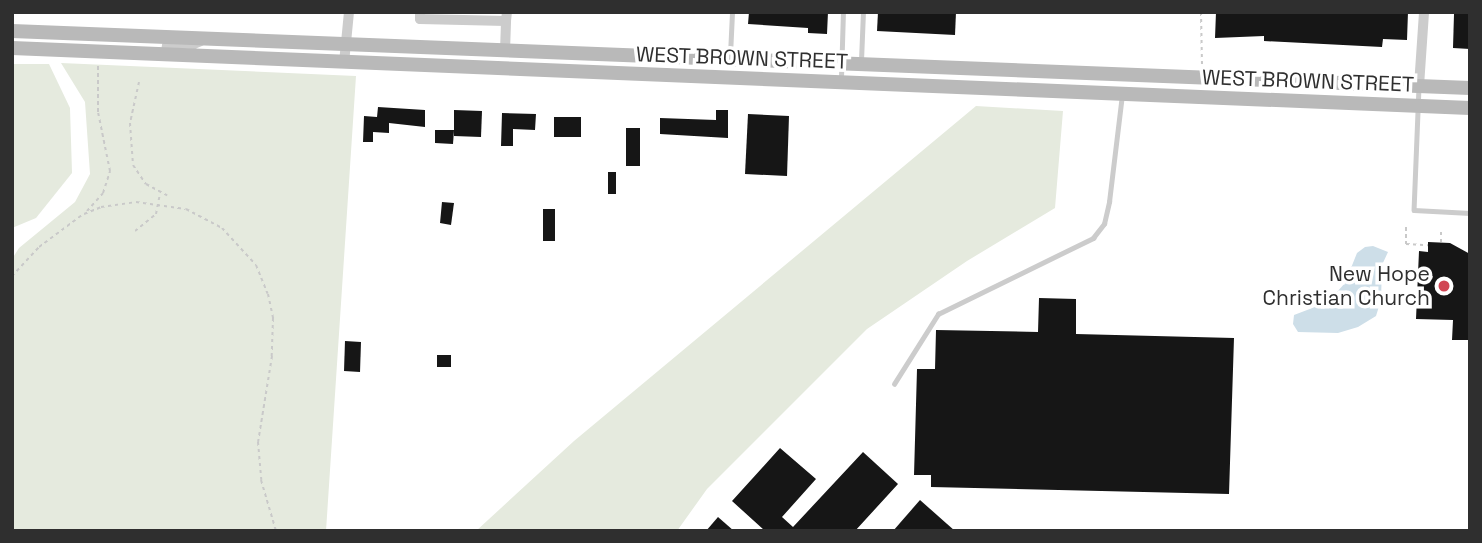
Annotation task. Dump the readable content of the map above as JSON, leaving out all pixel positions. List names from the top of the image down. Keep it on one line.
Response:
{"streets":{"main road":["WEST BROWN STREET"]},"places":["New Hope Christian Church"]}
